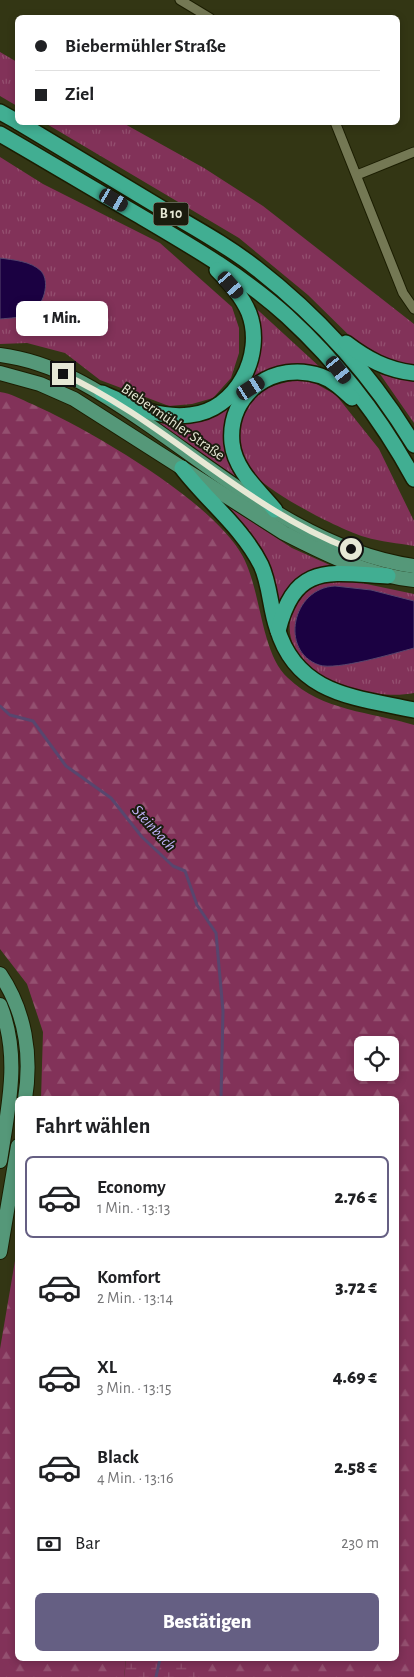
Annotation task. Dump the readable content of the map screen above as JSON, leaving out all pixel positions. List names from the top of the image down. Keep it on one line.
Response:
{"streets":{"highway":["B 10"],"main road":["Biebermühler Straße"]},"water":["Steinbach"],"page":{"banner":["Biebermühler Straße","Ziel"],"bubble":"1 Min.","heading":"Fahrt wählen","list":[{"name":"Economy","note":"1 Min. · 13:13","value":"2.76 €"},{"name":"Komfort","note":"2 Min. · 13:14","value":"3.72 €"},{"name":"XL","note":"3 Min. · 13:15","value":"4.69 €"},{"name":"Black","note":"4 Min. · 13:16","value":"2.58 €"}],"pay":["Bar","230 m"],"buttons":"Bestätigen"}}
